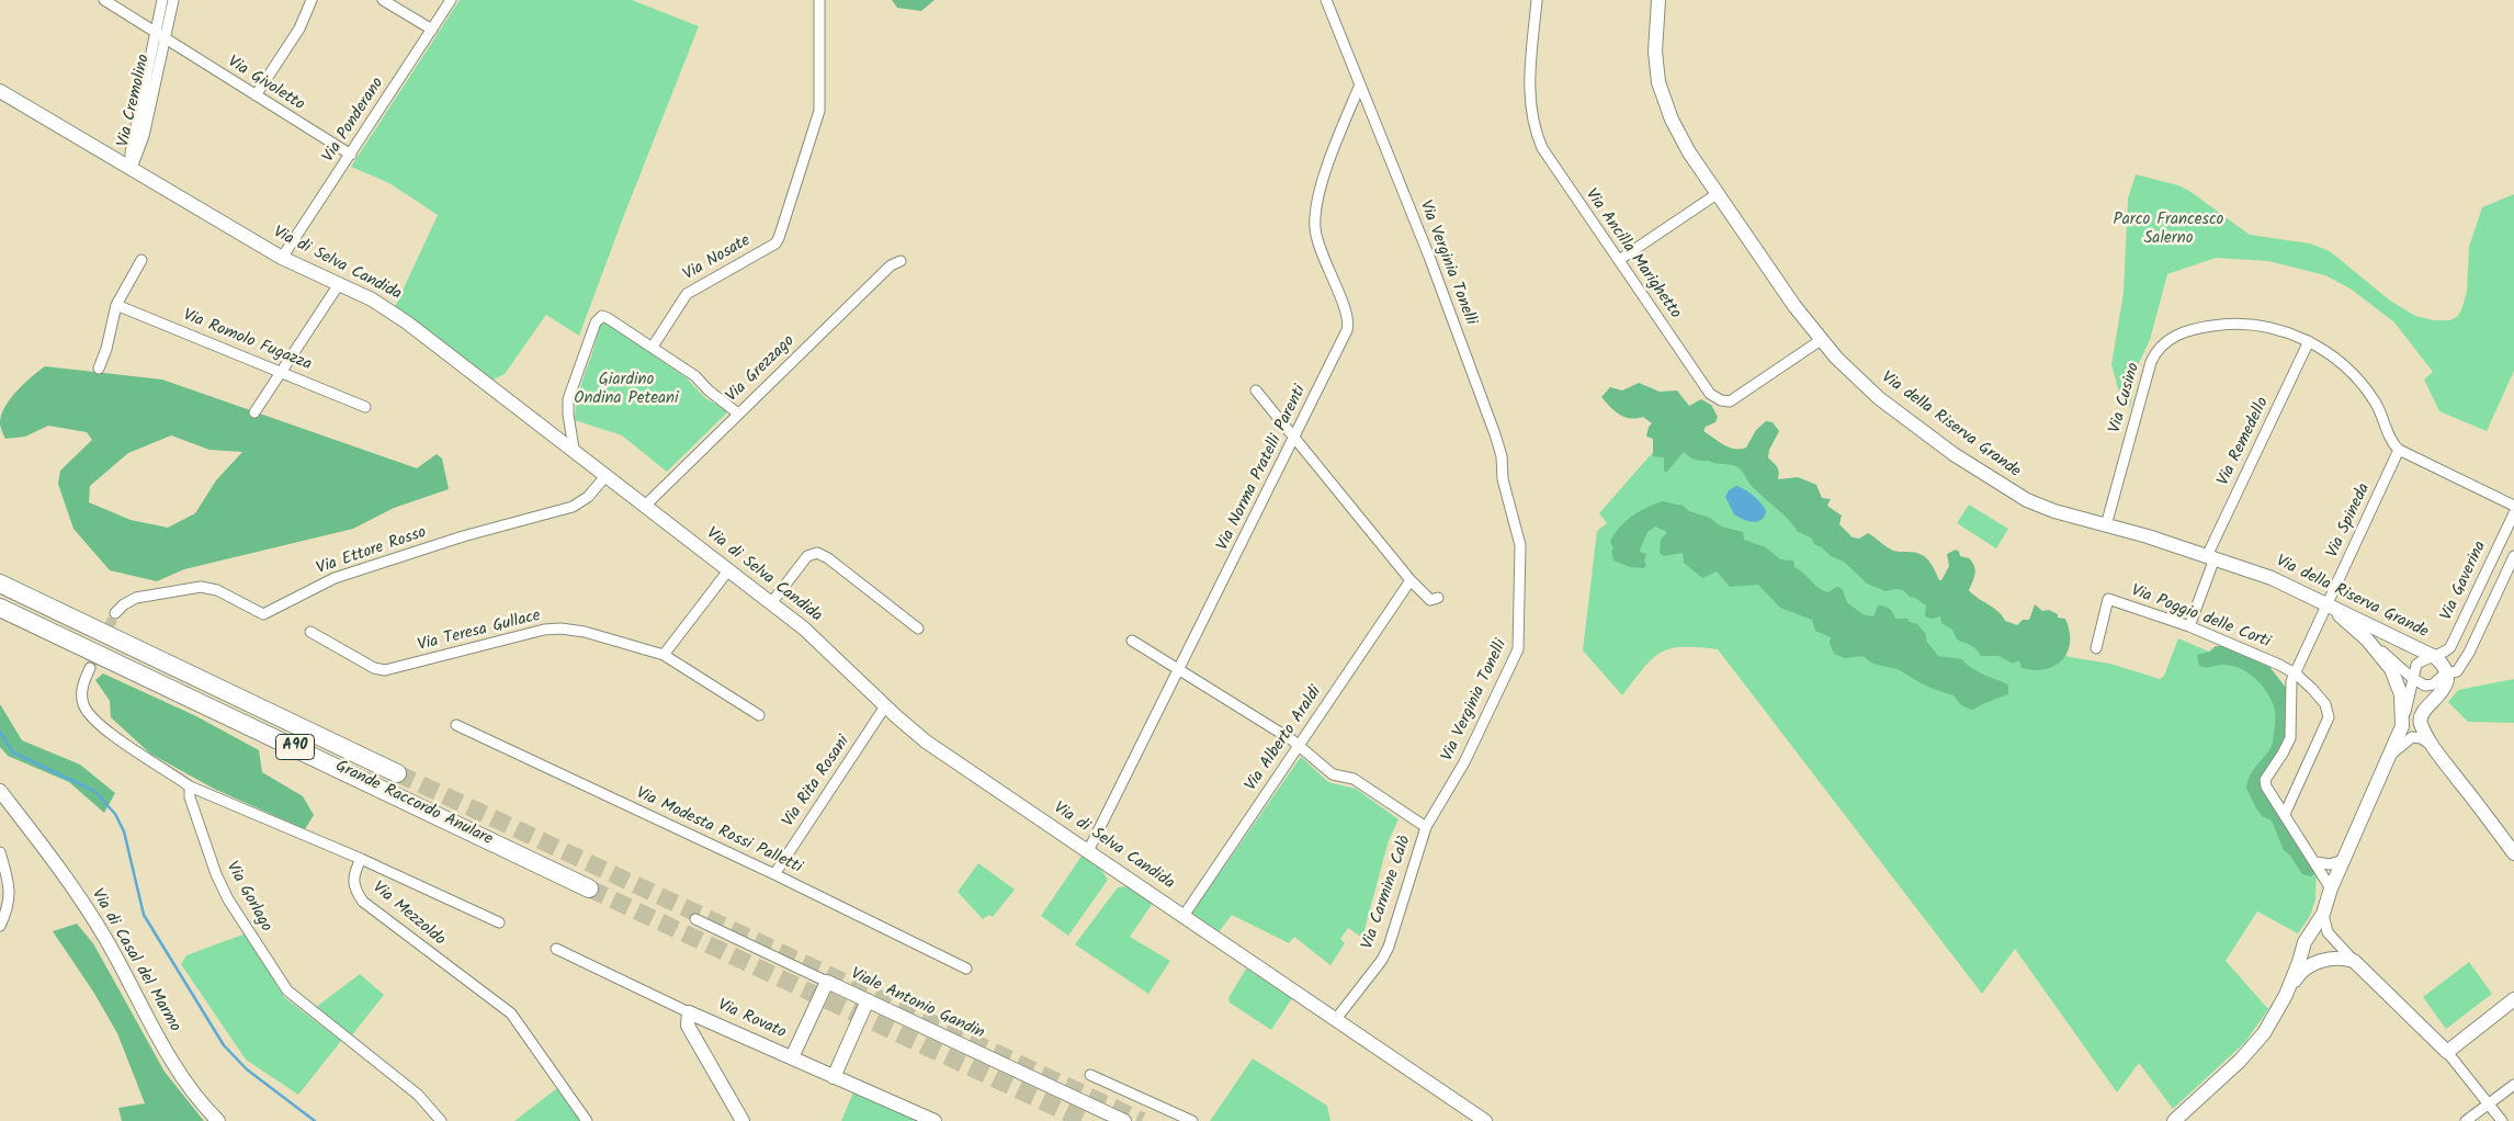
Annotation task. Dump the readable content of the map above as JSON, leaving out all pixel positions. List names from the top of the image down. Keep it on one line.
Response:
{"streets":{"highway":["A90","Grande Raccordo Anulare"],"street":["Via Givoletto","Via Cremolino","Via Ponderano","Via Ancilla Marighetto","Via Nosate","Via Verginia Tonelli","Via di Selva Candida","Via Romolo Fugazza","Via Grezzago","Via Cusino","Via della Riserva Grande","Via Remedello","Via Norma Pratelli Parenti","Via Spineda","Via Ettore Rosso","Via Gaverina","Via Poggio delle Corti","Via Teresa Gullace","Via Alberto Araldi","Via Rita Rosani","Via Modesta Rossi Palletti","Via Carmine Calò","Via Gorlago","Via Mezzoldo","Via di Casal del Marmo","Viale Antonio Gandin","Via Rovato"]},"crossings":[["Via Givoletto","Via Cremolino"],["Via Givoletto","Via Ponderano"],["Via Cremolino","Via di Selva Candida"],["Via Ponderano","Via di Selva Candida"],["Via Ancilla Marighetto","Via della Riserva Grande"],["Via Verginia Tonelli","Via Norma Pratelli Parenti"],["Via Verginia Tonelli","Via Carmine Calò"],["Via di Selva Candida","Via Grezzago"],["Via di Selva Candida","Via Norma Pratelli Parenti"],["Via di Selva Candida","Via Ettore Rosso"],["Via di Selva Candida","Via Alberto Araldi"],["Via di Selva Candida","Via Rita Rosani"],["Via di Selva Candida","Via Carmine Calò"],["Via Cusino","Via della Riserva Grande"],["Via Cusino","Via Remedello"],["Via Cusino","Via Spineda"],["Via della Riserva Grande","Via Remedello"],["Via della Riserva Grande","Via Spineda"],["Via della Riserva Grande","Via Gaverina"],["Via Remedello","Via Poggio delle Corti"],["Via Spineda","Via Poggio delle Corti"],["Via Rita Rosani","Via Modesta Rossi Palletti"]],"parks":["Parco Francesco Salerno","Giardino Ondina Peteani"]}
